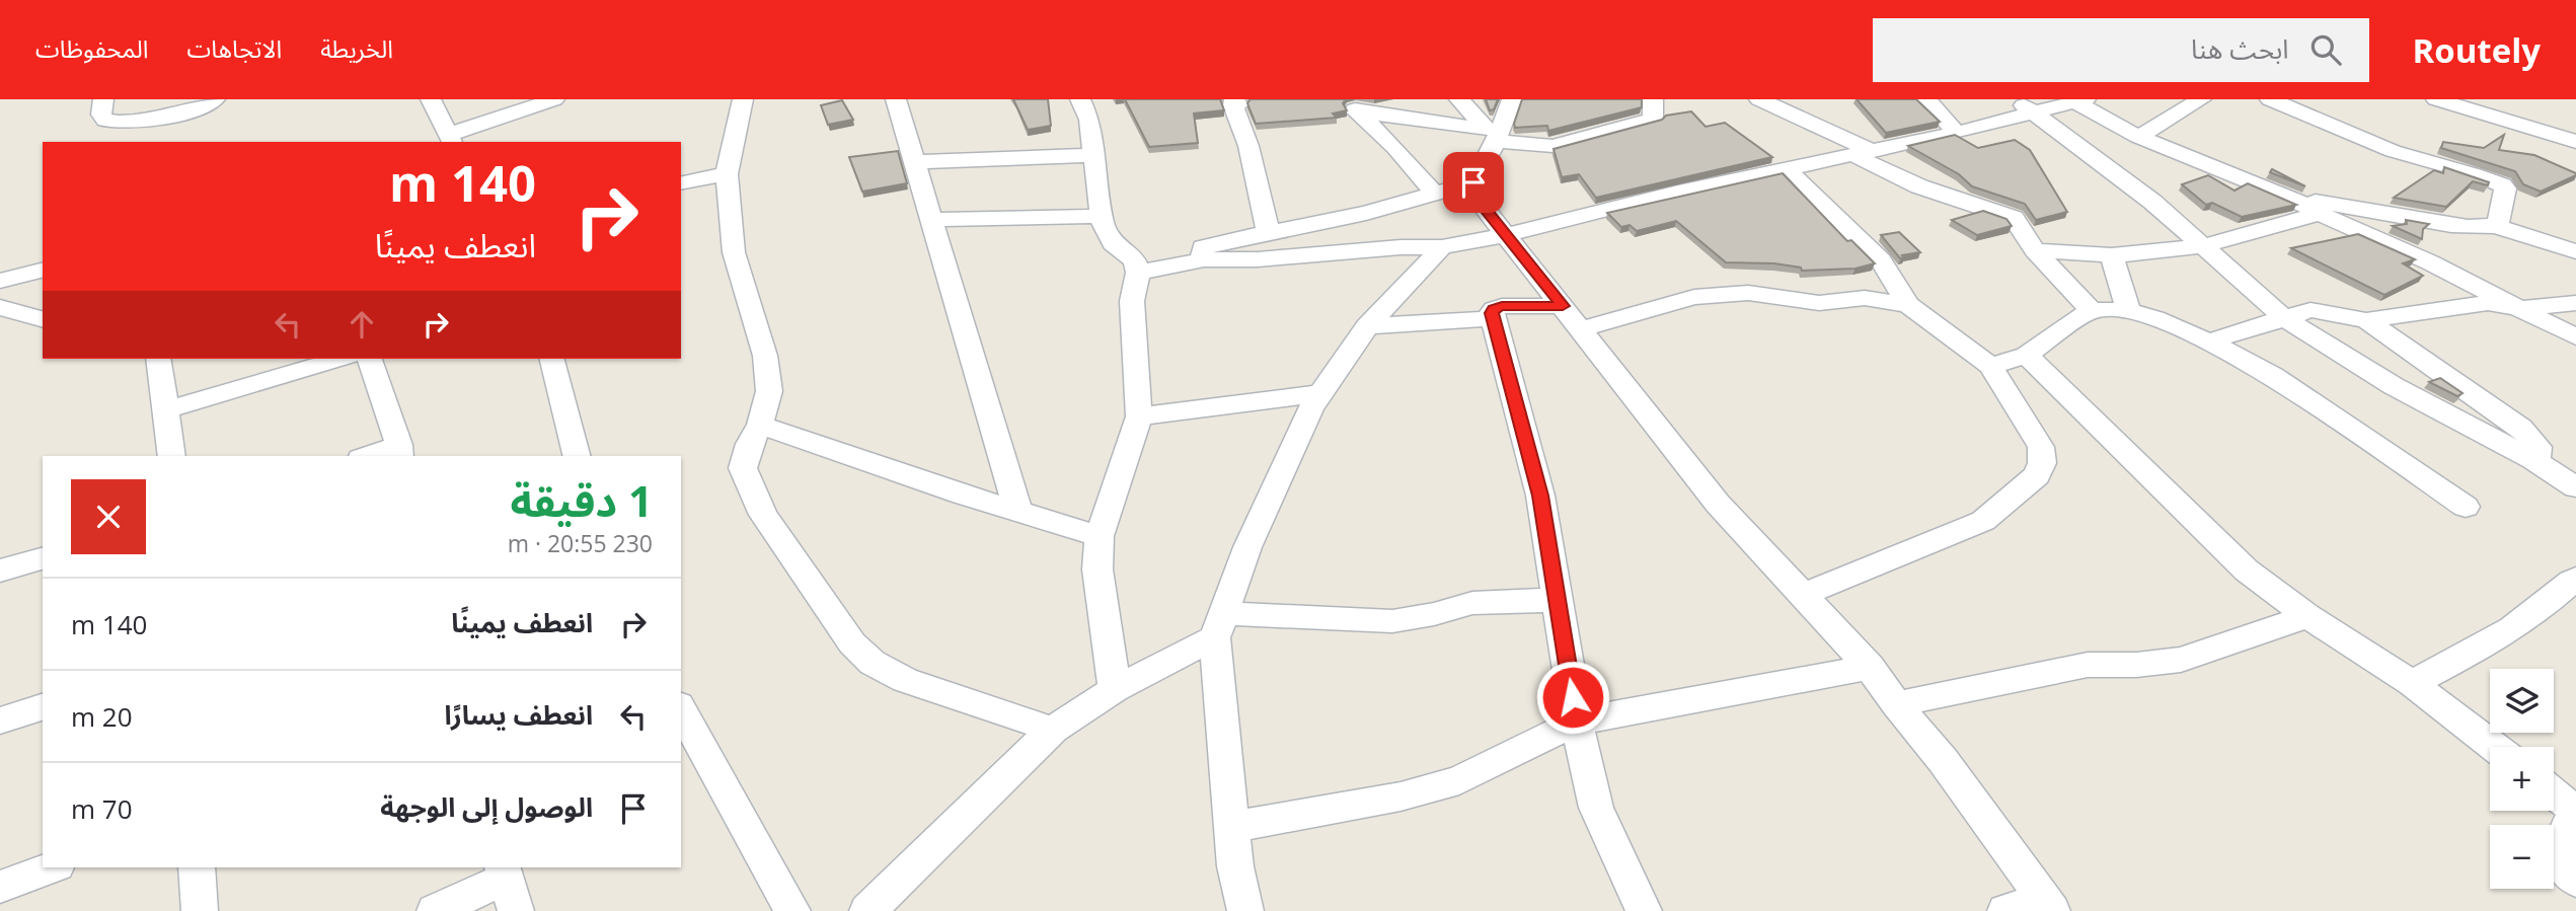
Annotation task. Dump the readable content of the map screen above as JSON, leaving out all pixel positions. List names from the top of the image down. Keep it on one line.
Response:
{"page":{"header":"Routely","search":"ابحث هنا","nav":["الخريطة","الاتجاهات","المحفوظات"],"turn":["140 m","انعطف يمينًا"],"heading":["1 دقيقة","230 m · 20:55"],"list":[{"name":"انعطف يمينًا","value":"140 m"},{"name":"انعطف يسارًا","value":"20 m"},{"name":"الوصول إلى الوجهة","value":"70 m"}],"map_buttons":["+","−"]}}
